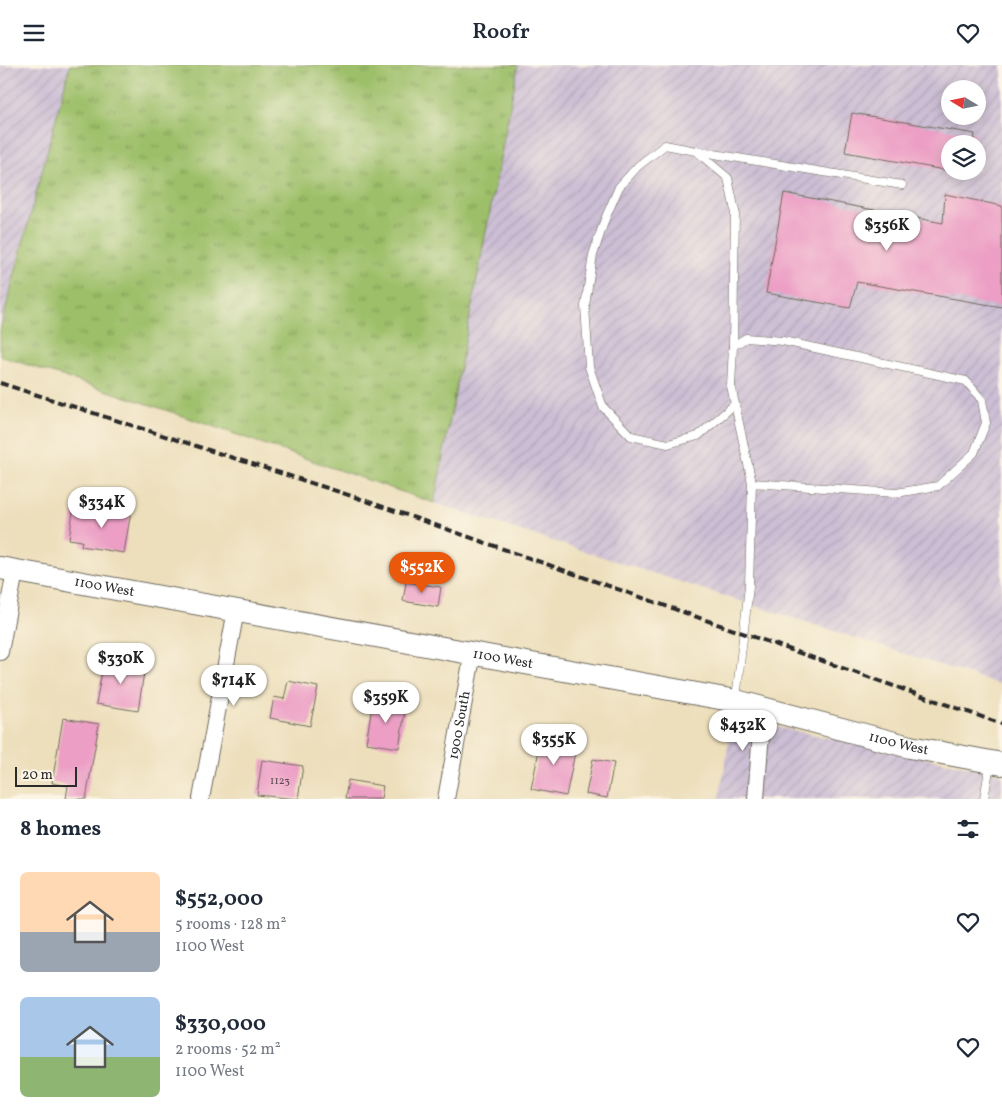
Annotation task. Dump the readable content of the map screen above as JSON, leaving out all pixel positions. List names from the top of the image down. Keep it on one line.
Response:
{"streets":{"street":["1100 West","1900 South"]},"crossings":[["1100 West","1900 South"]],"house_numbers":["1123"],"scale_bar":"20 m","north":"left","page":{"header":"Roofr","price":["$356K","$334K","$552K","$330K","$714K","$359K","$432K","$355K"],"scale":"20 m","heading":"8 homes","list":[{"name":"$552,000","note":"5 rooms · 128 m² · 1100 West"},{"name":"$330,000","note":"2 rooms · 52 m² · 1100 West"}]}}
